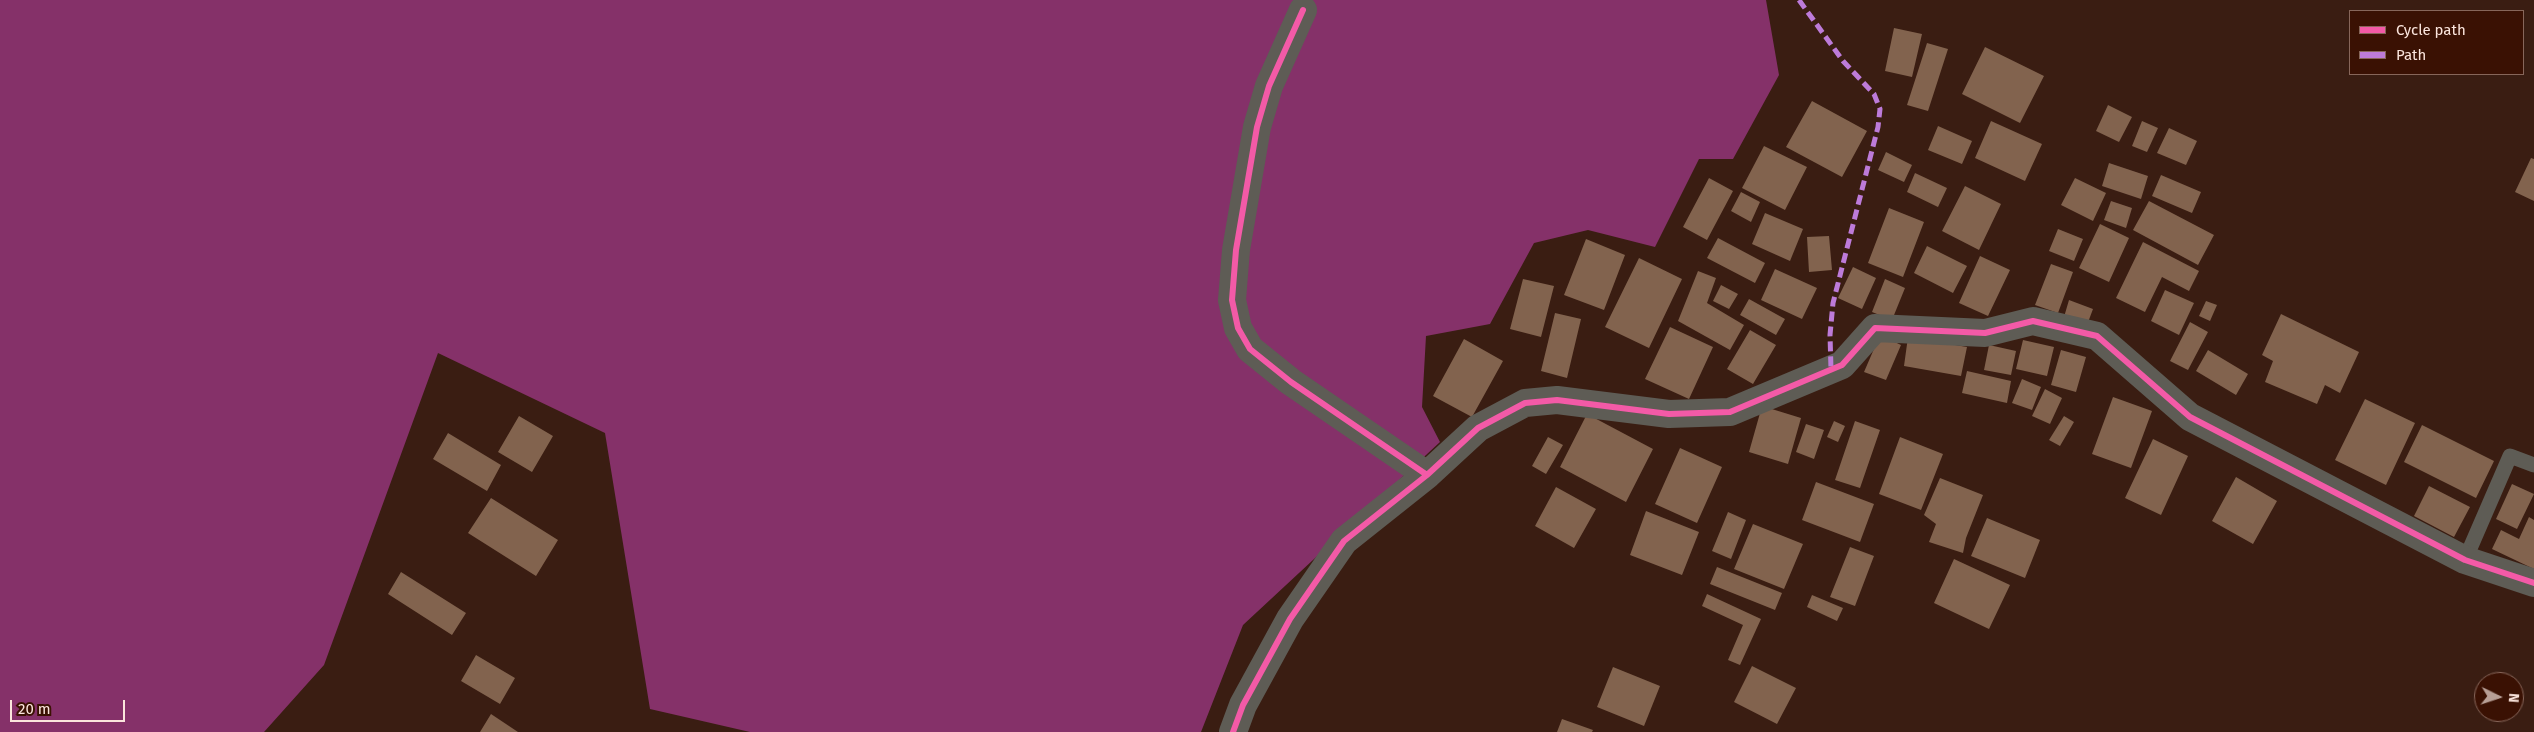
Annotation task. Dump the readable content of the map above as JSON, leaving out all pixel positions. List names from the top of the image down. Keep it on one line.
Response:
{"legend":["Cycle path","Path"],"scale_bar":"20 m","north":"right"}
